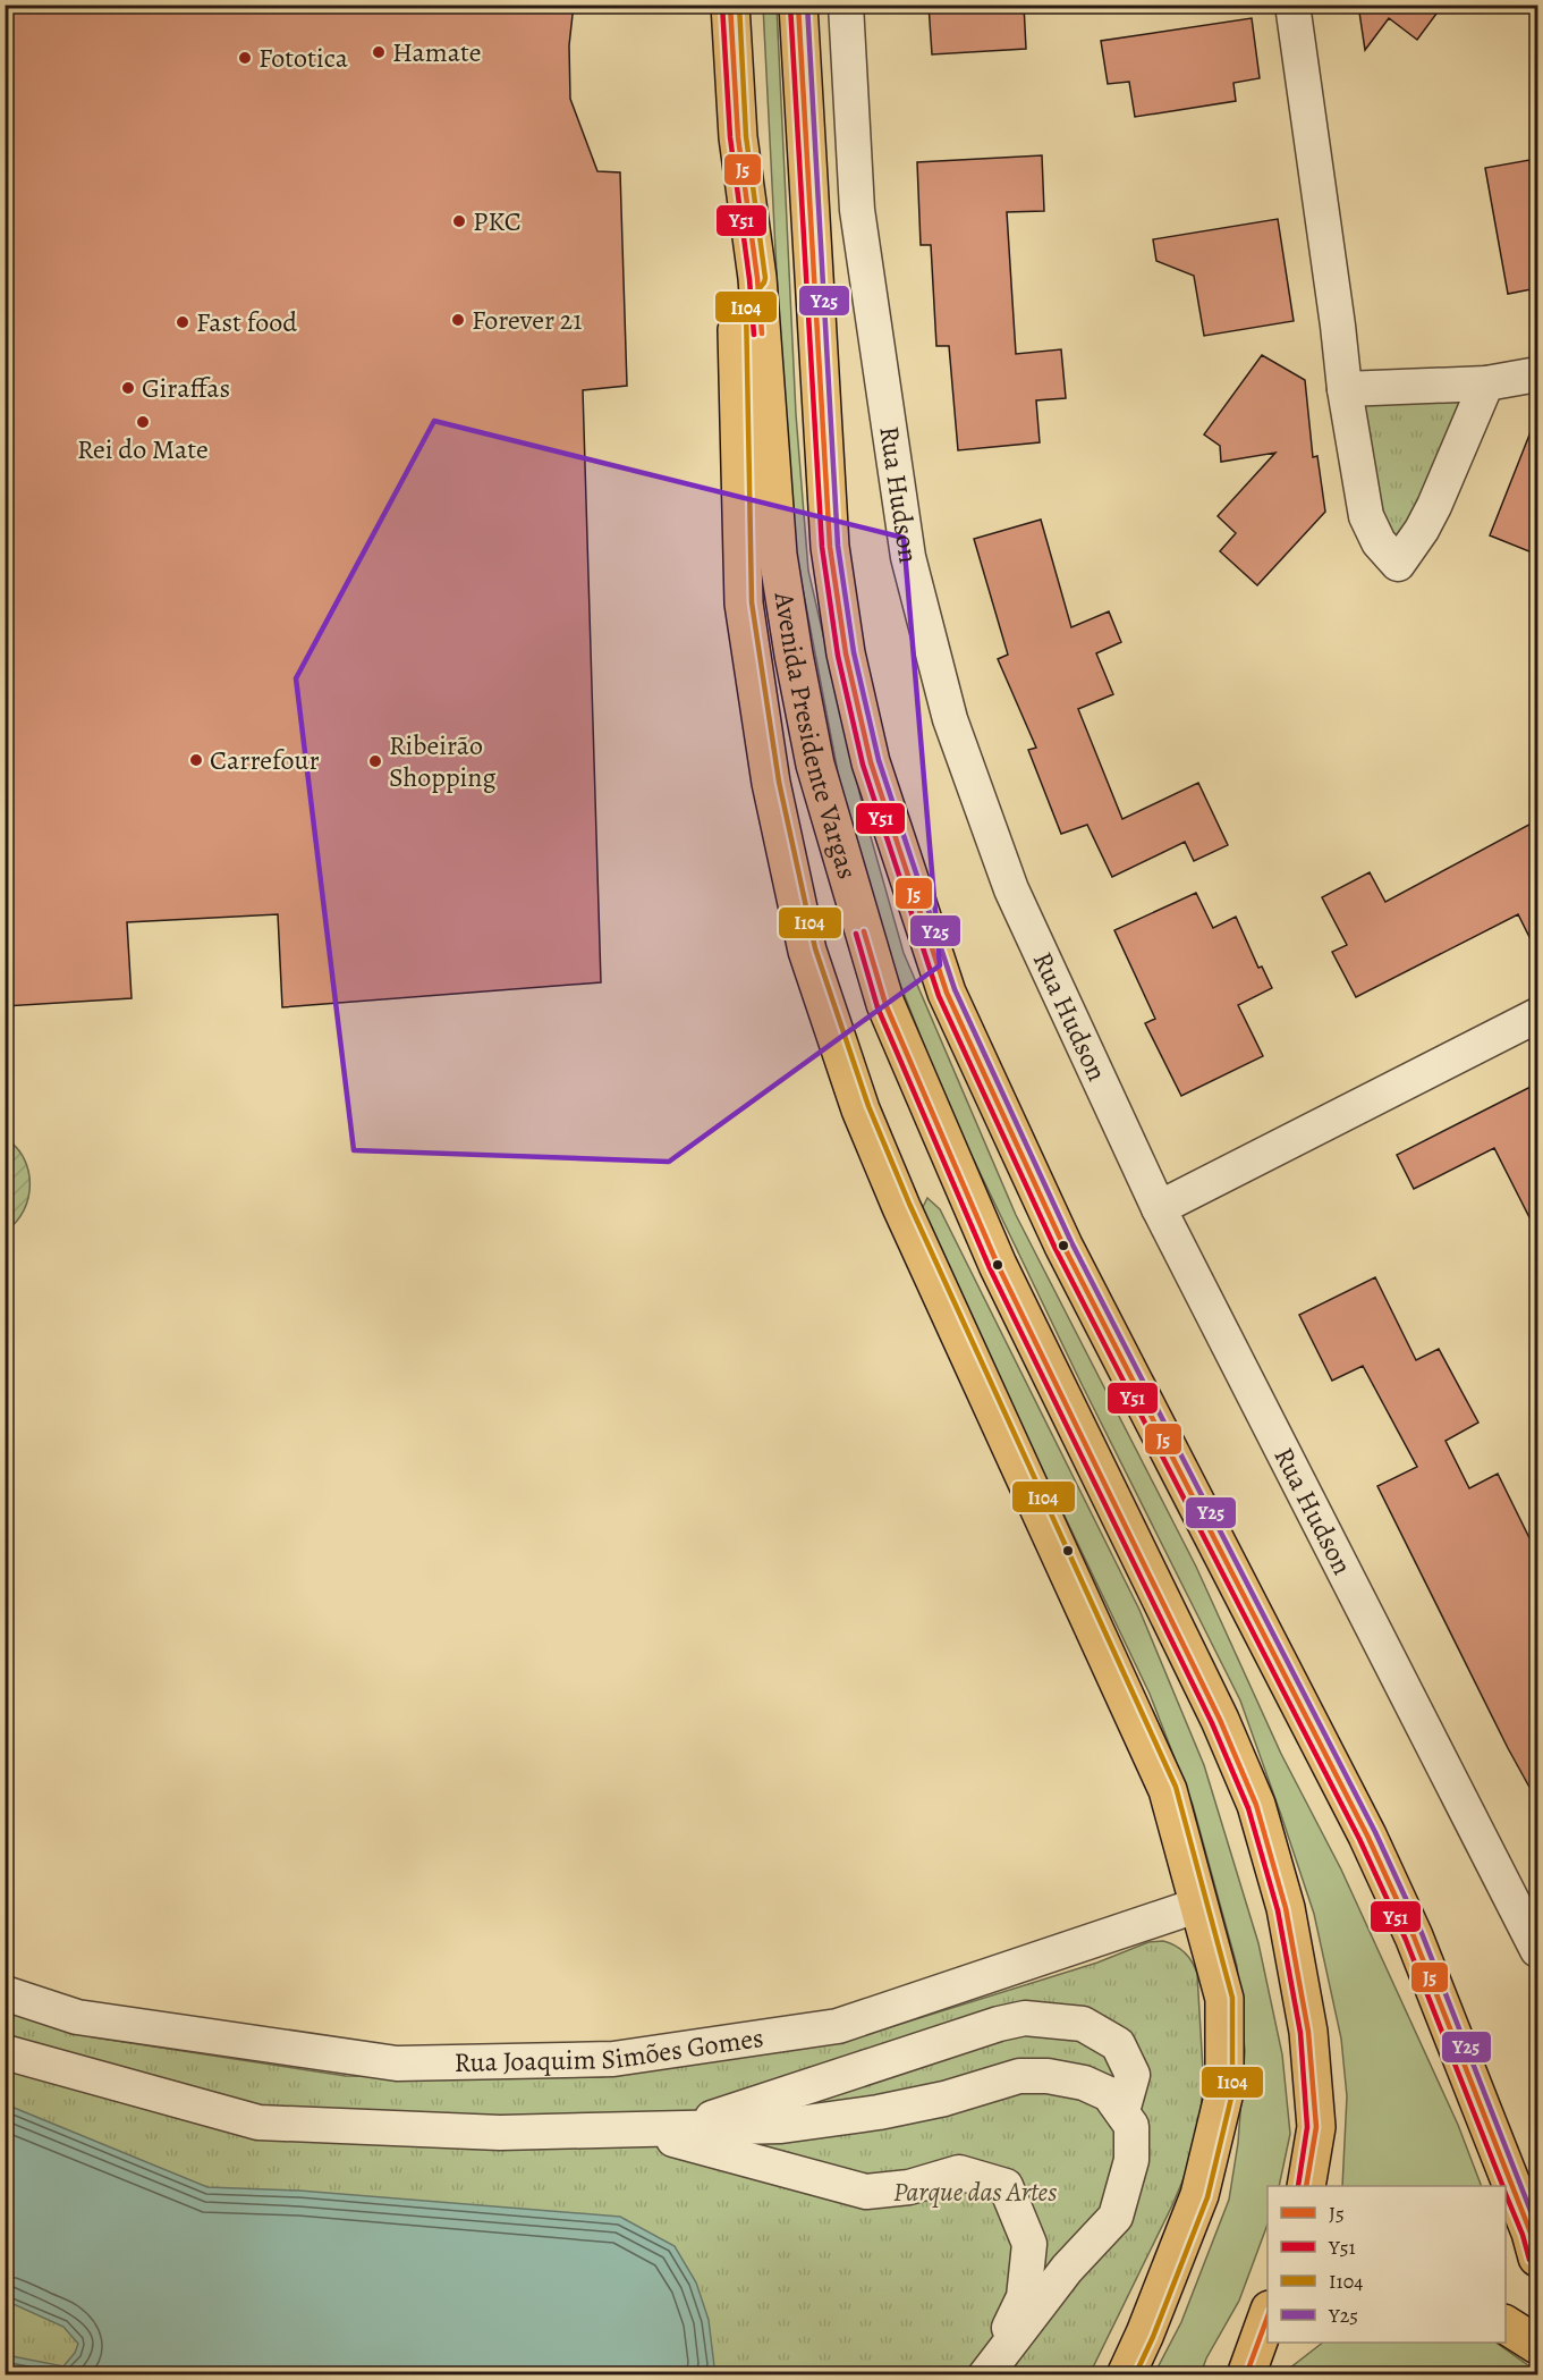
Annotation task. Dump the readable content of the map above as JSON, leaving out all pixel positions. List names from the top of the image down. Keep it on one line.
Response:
{"streets":{"main road":["Avenida Presidente Vargas"],"street":["Rua Hudson","Rua Joaquim Simões Gomes"]},"parks":["Parque das Artes"],"places":["Hamate","Fototica","PKC","Forever 21","Fast food","Giraffas","Rei do Mate","Carrefour","Ribeirão Shopping"],"lines":["transit line J5","transit line Y51","transit line I104","transit line Y25"],"legend":["J5","Y51","I104","Y25"]}
